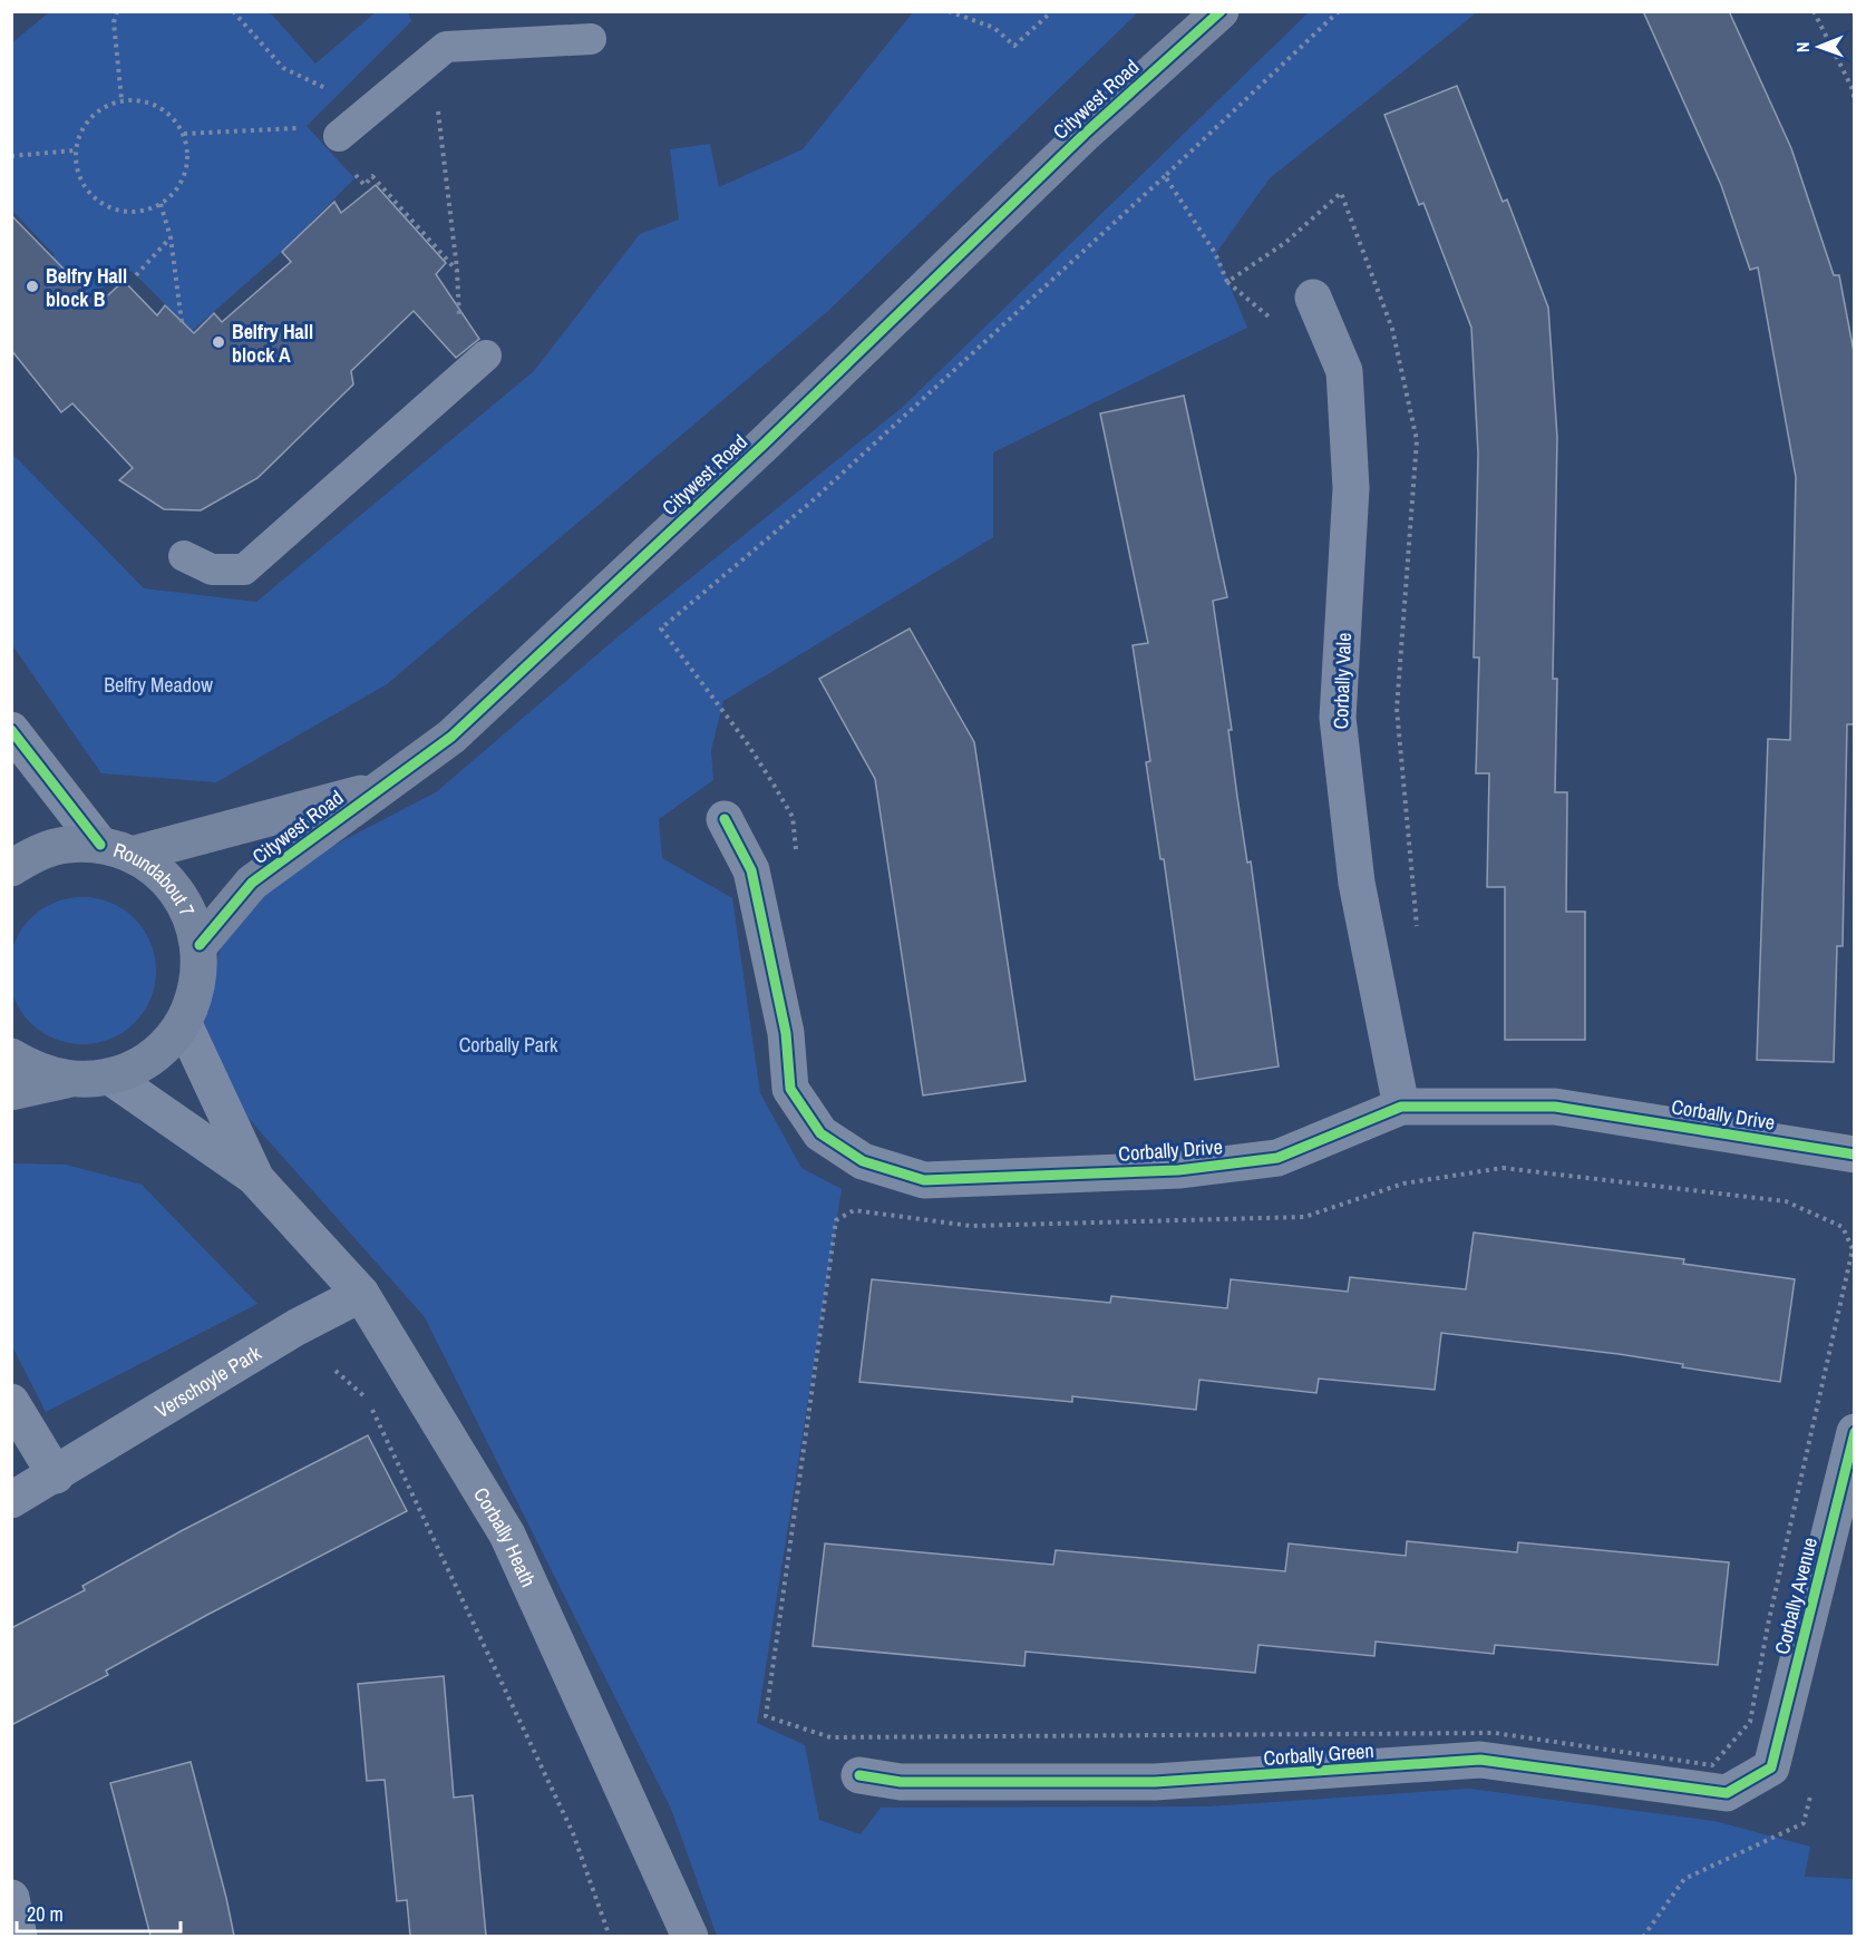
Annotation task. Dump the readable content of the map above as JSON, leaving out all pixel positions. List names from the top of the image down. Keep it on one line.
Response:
{"streets":{"street":["Citywest Road","Corbally Vale","Roundabout 7","Corbally Drive","Verschoyle Park","Corbally Heath","Corbally Avenue","Corbally Green"]},"crossings":[["Citywest Road","Roundabout 7"],["Corbally Vale","Corbally Drive"],["Verschoyle Park","Corbally Heath"],["Corbally Avenue","Corbally Green"]],"parks":["Belfry Meadow","Corbally Park"],"places":["Belfry Hall block B","Belfry Hall block A"],"scale_bar":"20 m","north":"left"}
